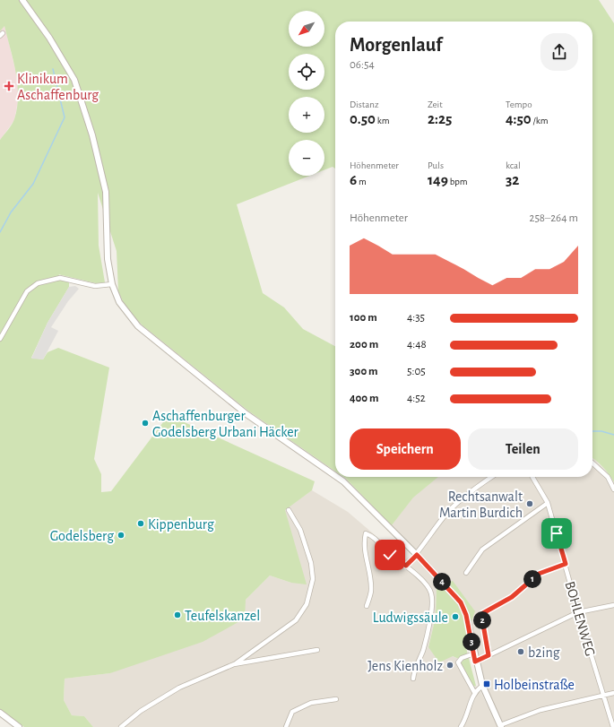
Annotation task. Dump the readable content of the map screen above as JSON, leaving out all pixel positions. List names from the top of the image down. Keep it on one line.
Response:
{"streets":{"street":["BOHLENWEG"]},"places":{"health":["Klinikum Aschaffenburg"],"other":["Aschaffenburger Godelsberg Urbani Häcker","Rechtsanwalt Martin Burdich","Kippenburg","Godelsberg","Teufelskanzel","Ludwigssäule","b2ing","Jens Kienholz"],"transit":["Holbeinstraße"]},"north":"bottom left","page":{"map_buttons":["+","−"],"heading":["Morgenlauf","06:54"],"stats":[["Distanz","0.50 km"],["Zeit","2:25"],["Tempo","4:50 /km"],["Höhenmeter","6 m"],["Puls","149 bpm"],["kcal","32"]],"chart":["Höhenmeter","258–264 m"],"list":[{"name":"100 m","note":"4:35"},{"name":"200 m","note":"4:48"},{"name":"300 m","note":"5:05"},{"name":"400 m","note":"4:52"}],"buttons":["Speichern","Teilen"],"pins":["1","4","2","3"]}}
